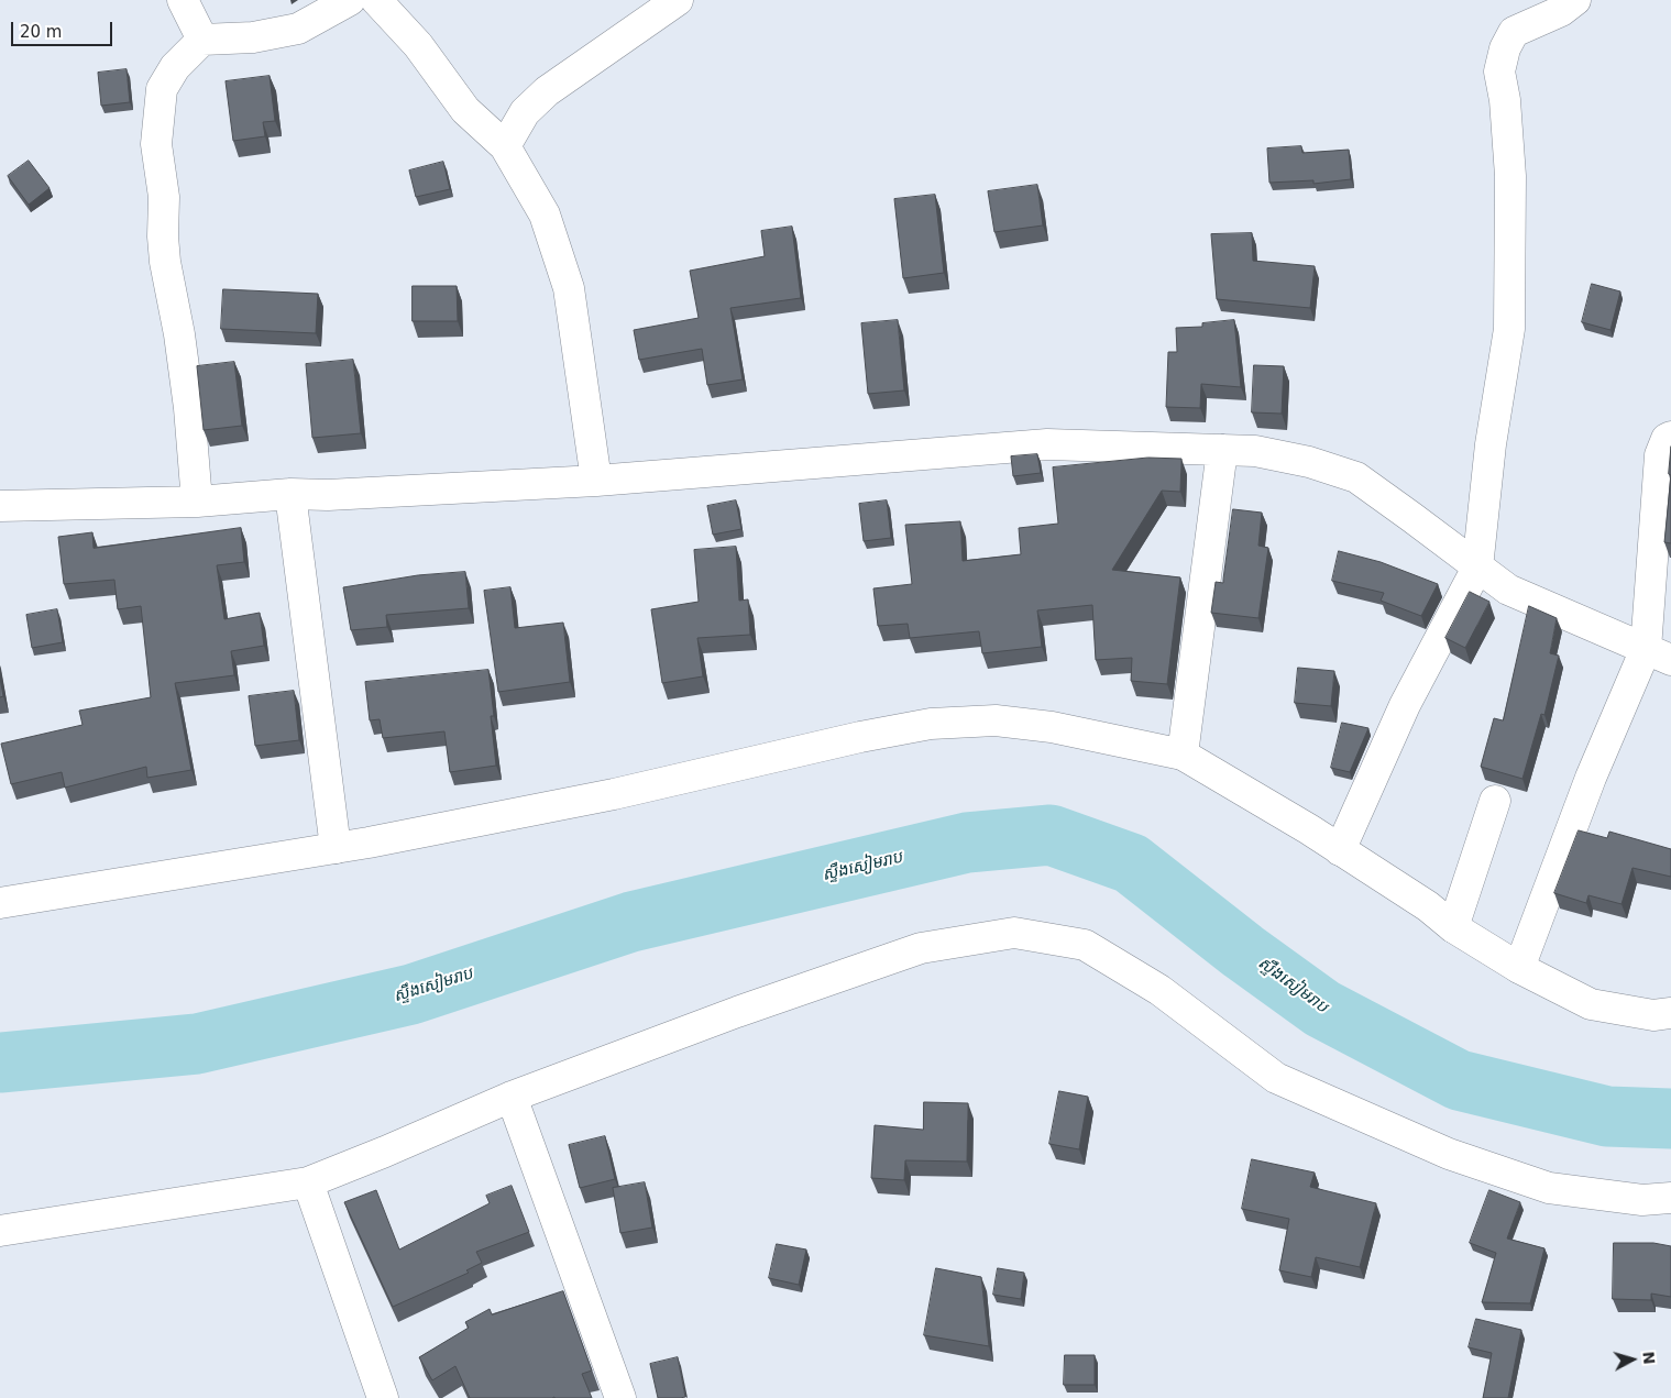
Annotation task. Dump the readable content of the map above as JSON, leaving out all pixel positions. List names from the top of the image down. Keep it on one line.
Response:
{"water":["ស្ទឹងសៀមរាប"],"scale_bar":"20 m","north":"right"}
